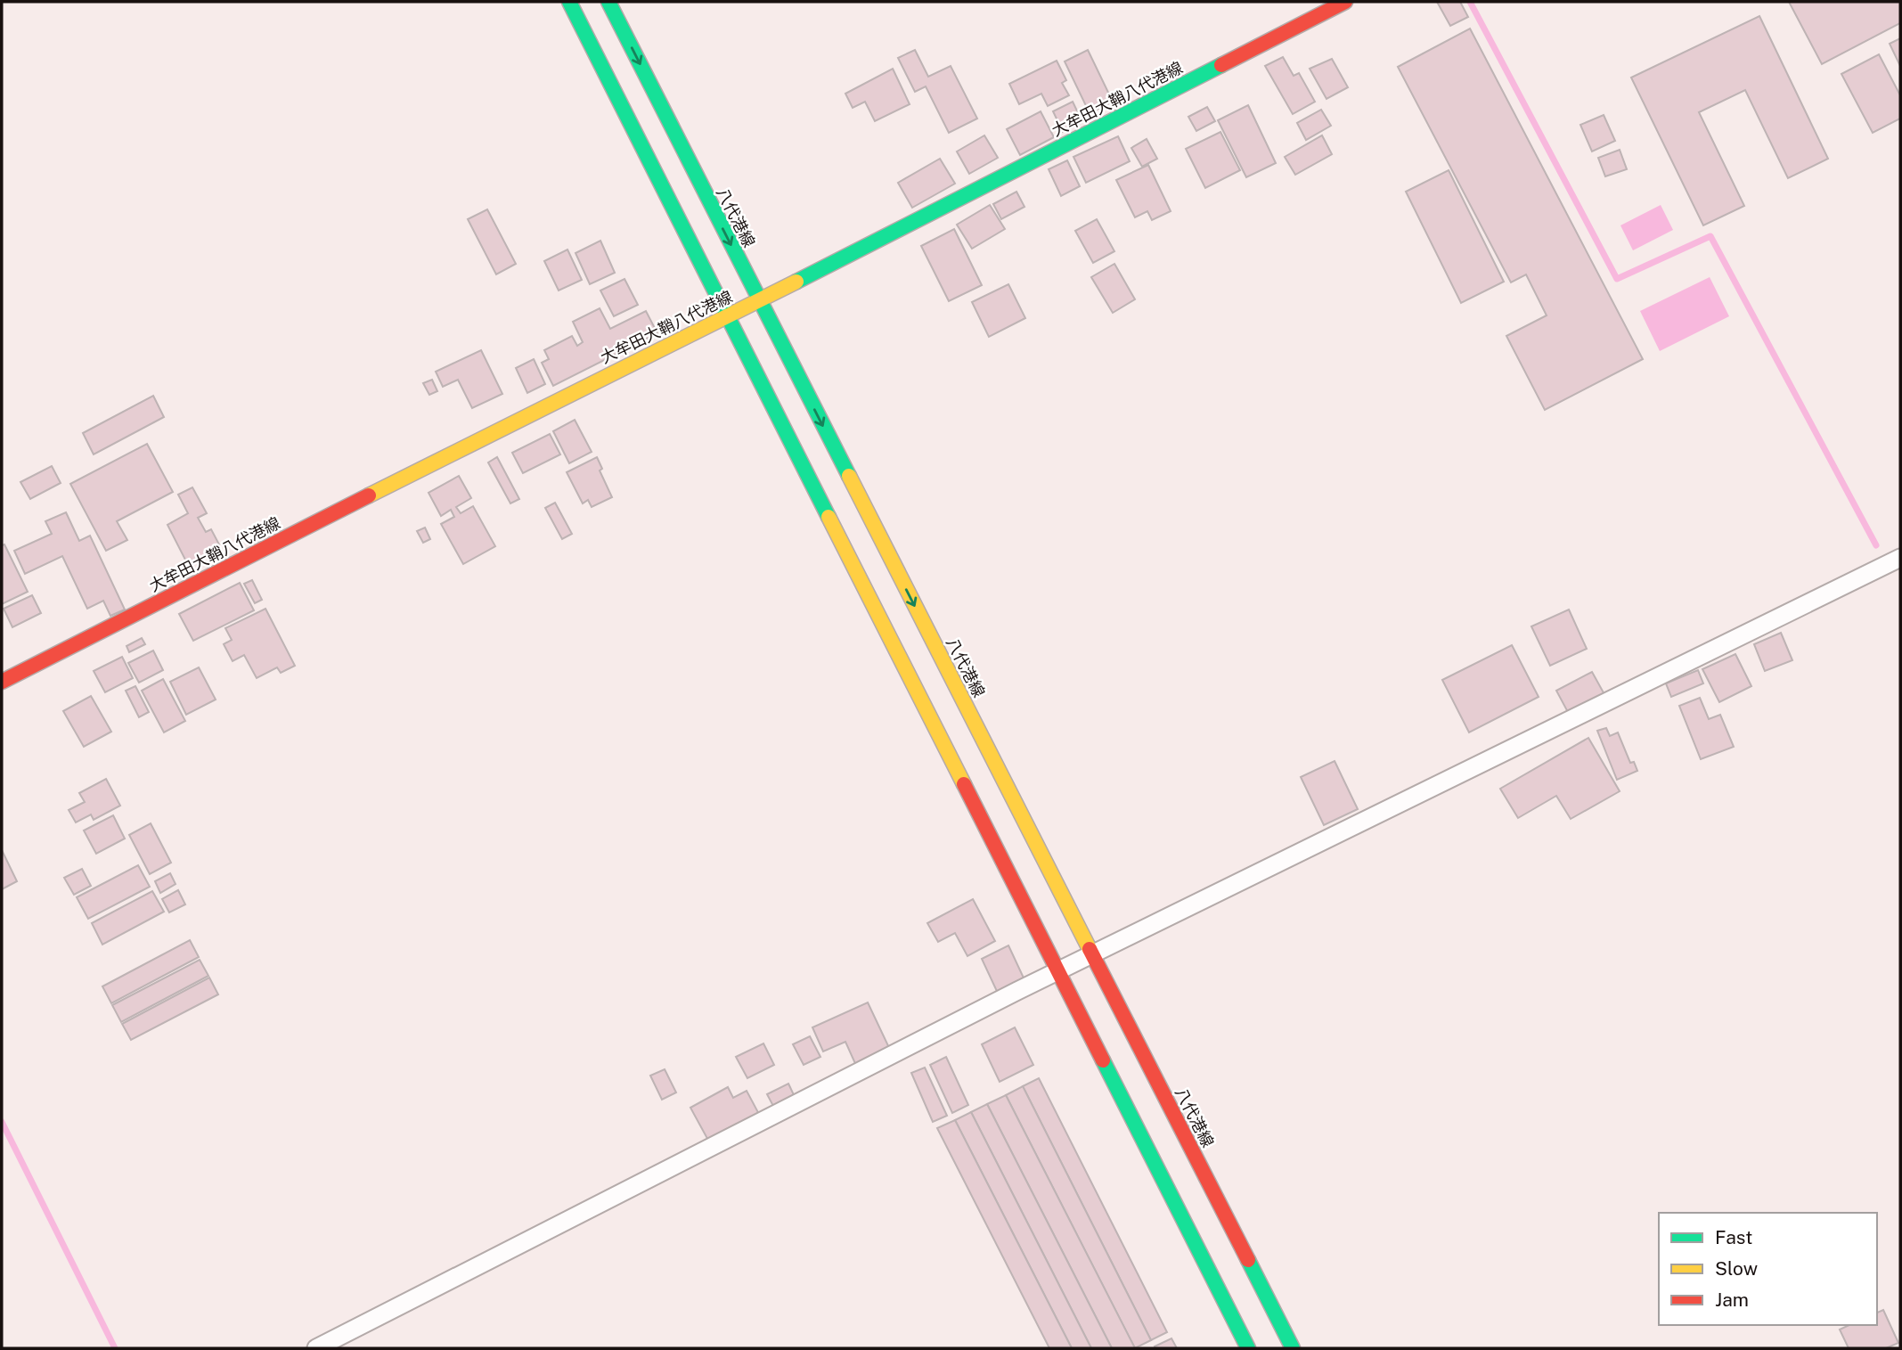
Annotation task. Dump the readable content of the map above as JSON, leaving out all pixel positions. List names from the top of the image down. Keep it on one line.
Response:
{"streets":{"main road":["大牟田大鞘八代港線","八代港線"]},"crossings":[["大牟田大鞘八代港線","八代港線"]],"legend":["Fast","Slow","Jam"]}
